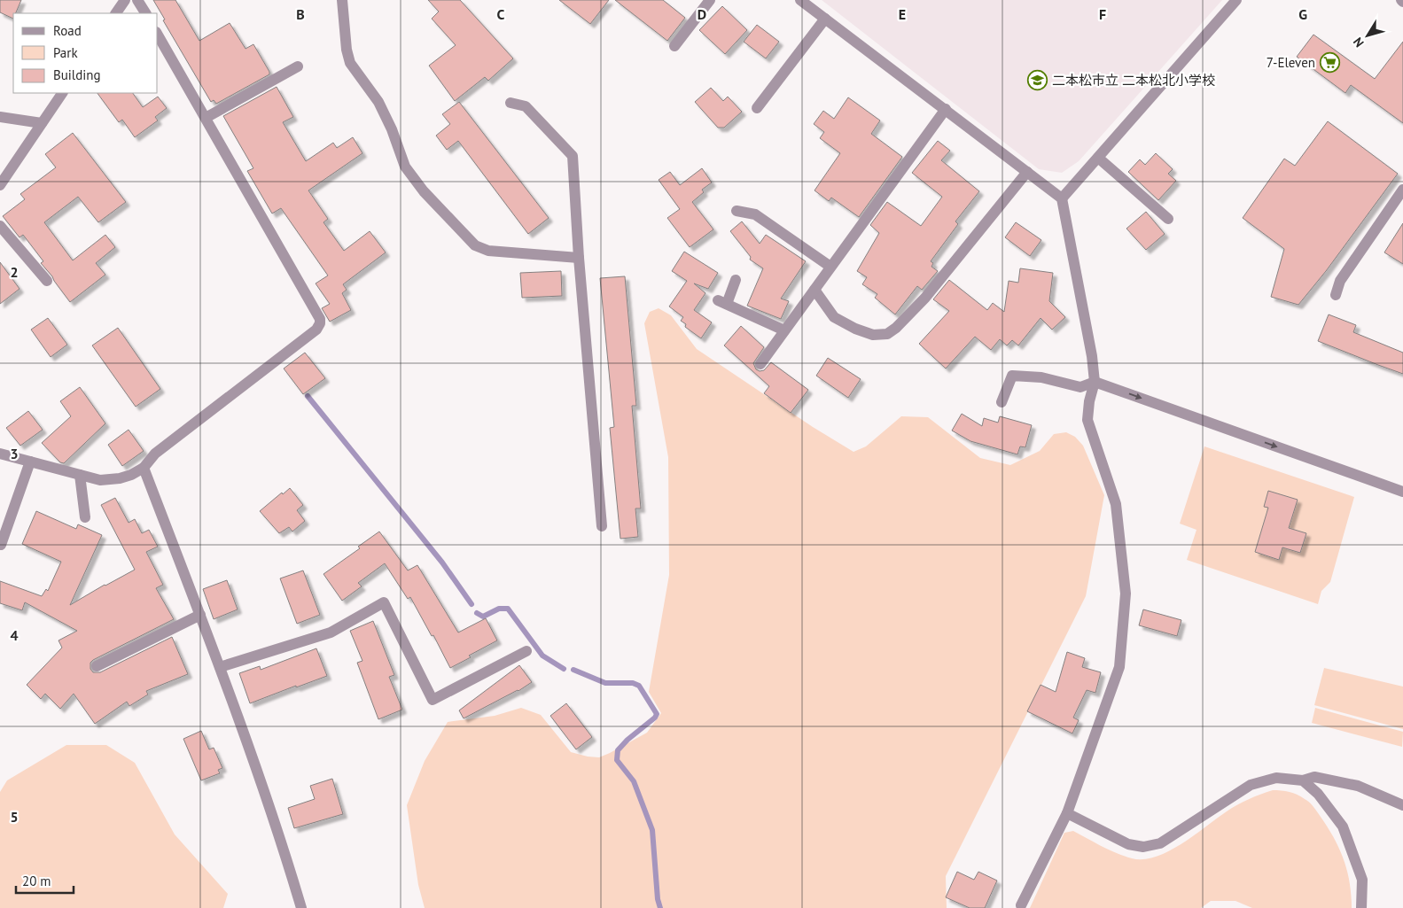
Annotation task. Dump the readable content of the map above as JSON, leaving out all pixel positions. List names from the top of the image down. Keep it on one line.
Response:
{"places":{"supermarket":["7-Eleven"],"school or university":["二本松市立 二本松北小学校"]},"legend":["Road","Park","Building"],"scale_bar":"20 m","north":"bottom left","grid":{"columns":["B","C","D","E","F","G"],"rows":["2","3","4","5"]}}
